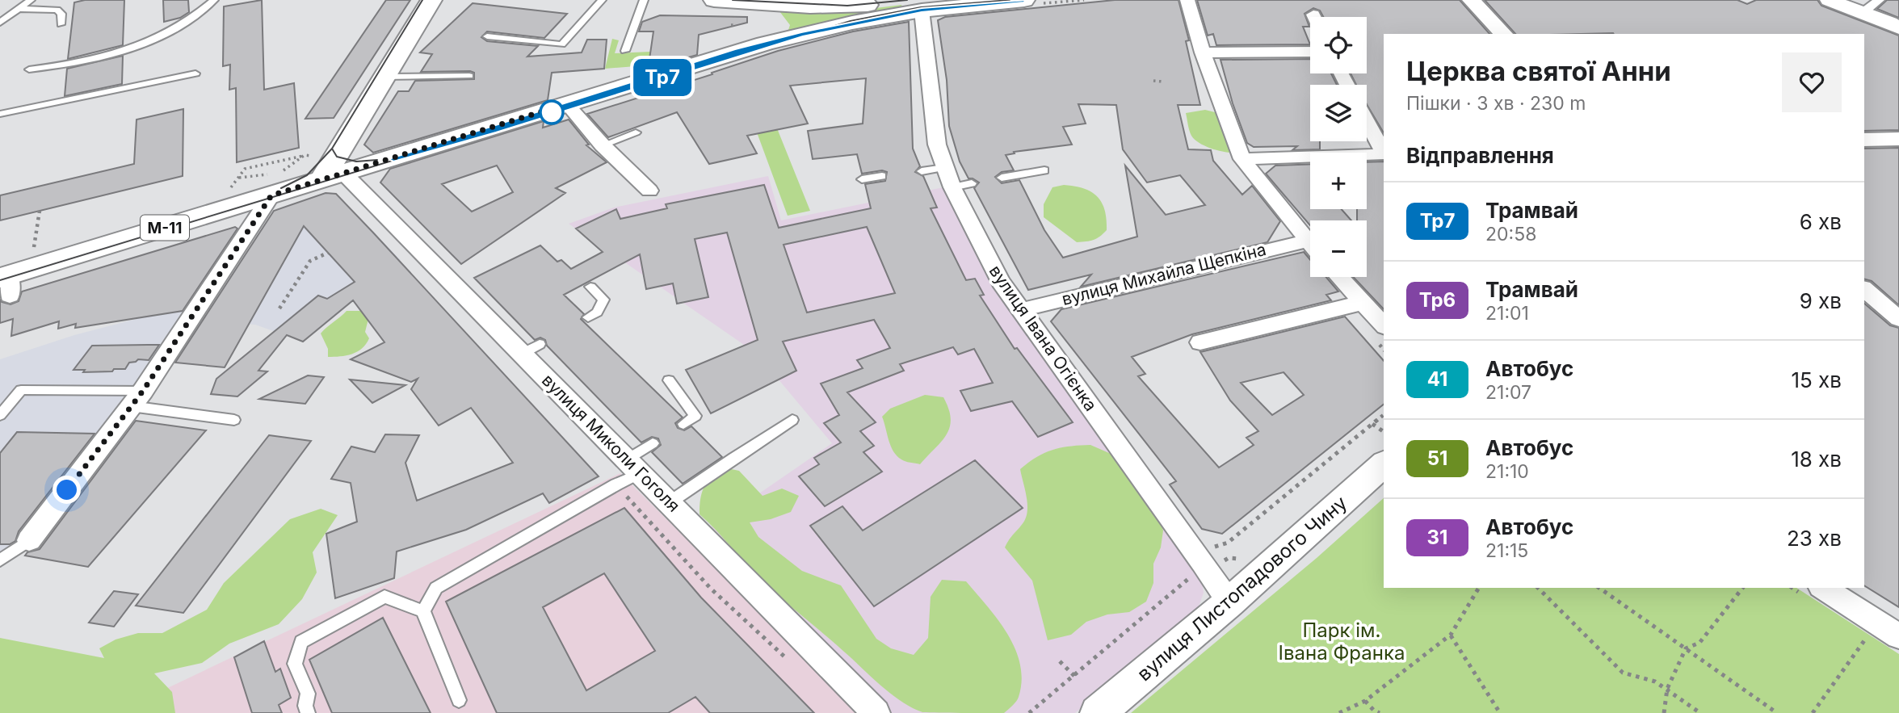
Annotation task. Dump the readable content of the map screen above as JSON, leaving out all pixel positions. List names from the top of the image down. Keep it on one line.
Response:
{"streets":{"main road":["М-11"],"street":["вулиця Михайла Щепкіна","вулиця Івана Огієнка","вулиця Миколи Гоголя","вулиця Листопадового Чину"]},"crossings":[["М-11","вулиця Івана Огієнка"],["М-11","вулиця Миколи Гоголя"],["вулиця Михайла Щепкіна","вулиця Івана Огієнка"],["вулиця Івана Огієнка","вулиця Листопадового Чину"]],"parks":["Парк ім. Івана Франка"],"lines":["tram line Тр7"],"page":{"on_map":"Тр7","map_buttons":["+","−"],"heading":[["Церква святої Анни","Пішки · 3 хв · 230 m"],"Відправлення"],"list":[{"mark":"Тр7","name":"Трамвай","note":"20:58","value":"6 хв"},{"mark":"Тр6","name":"Трамвай","note":"21:01","value":"9 хв"},{"mark":"41","name":"Автобус","note":"21:07","value":"15 хв"},{"mark":"51","name":"Автобус","note":"21:10","value":"18 хв"},{"mark":"31","name":"Автобус","note":"21:15","value":"23 хв"}]}}
